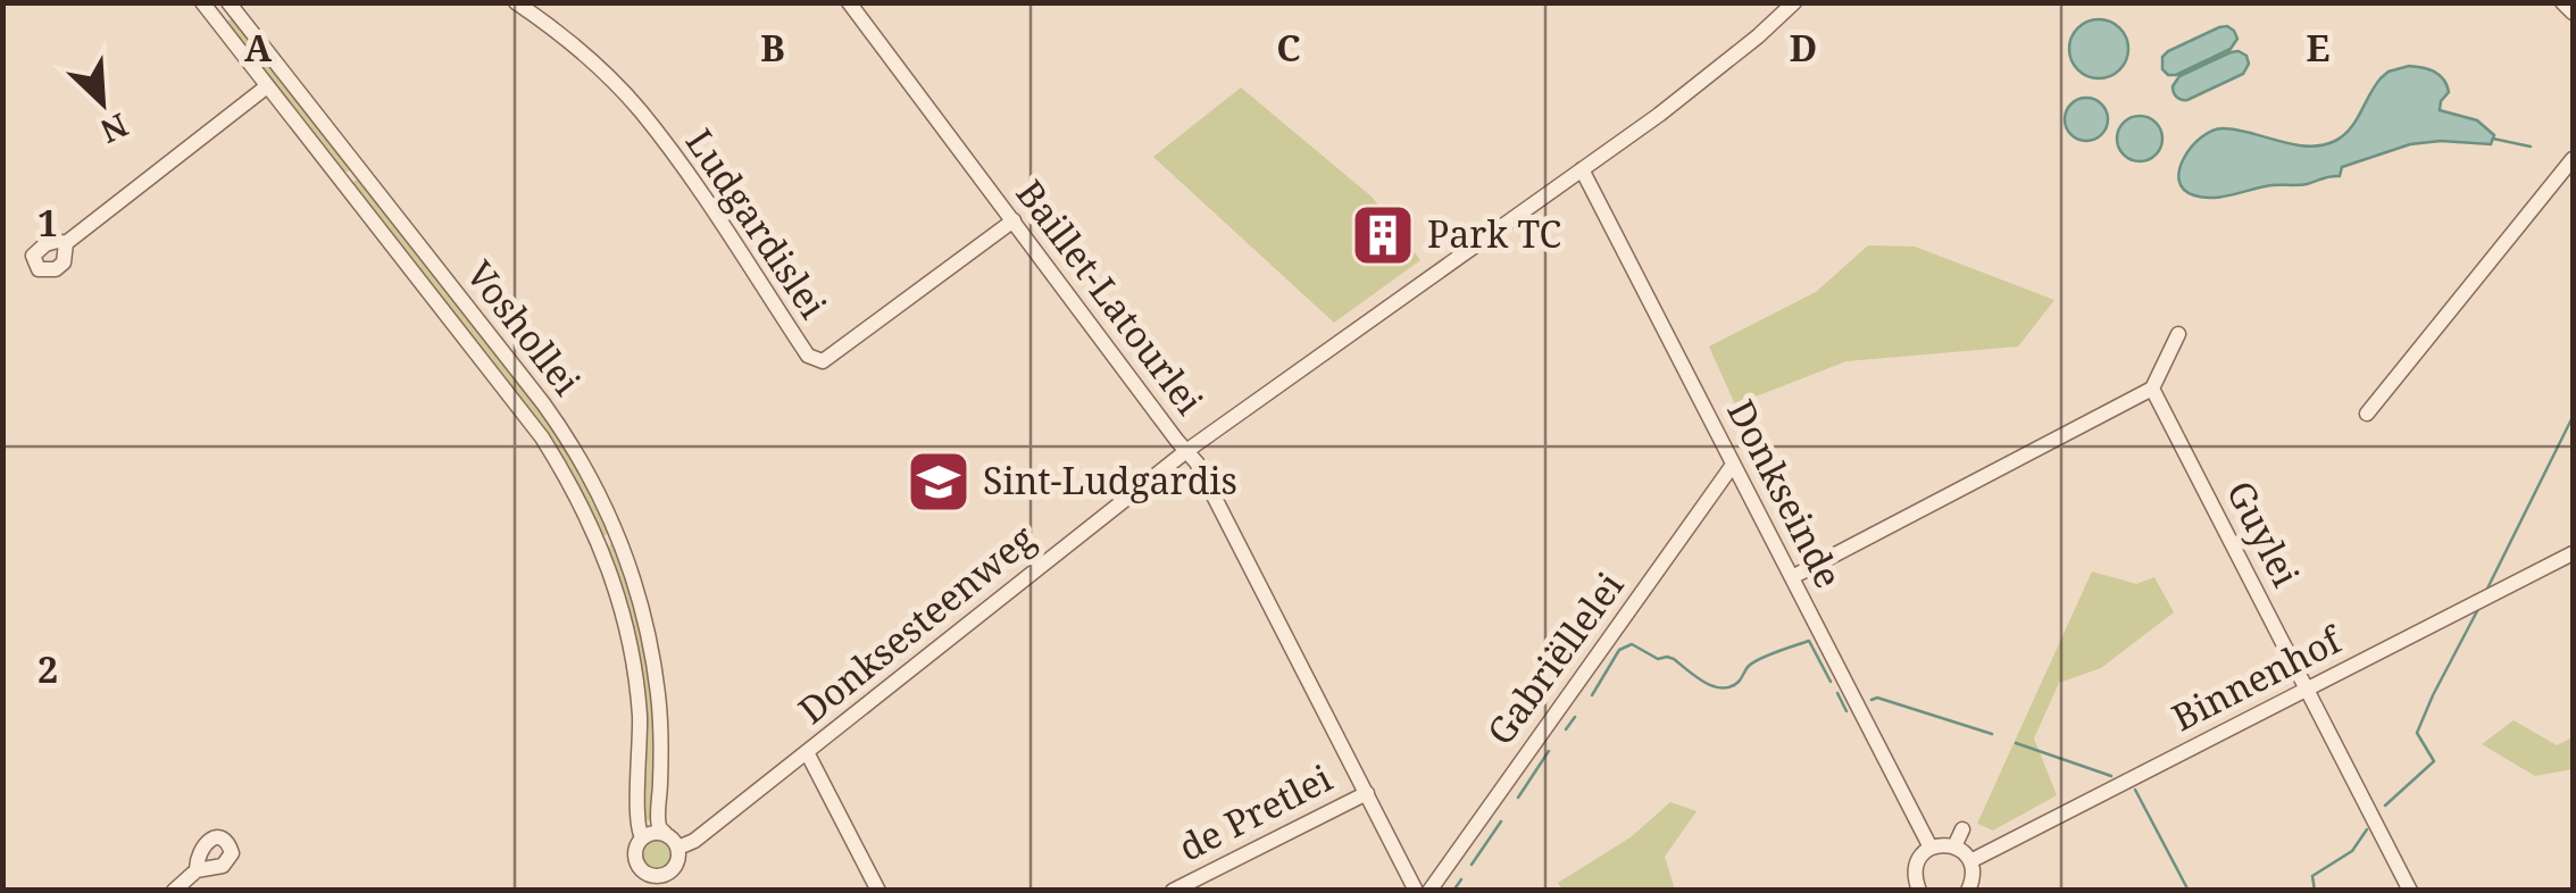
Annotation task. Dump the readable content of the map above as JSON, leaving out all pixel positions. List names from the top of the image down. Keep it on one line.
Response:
{"streets":{"street":["Ludgardislei","Baillet-Latourlei","Voshollei","Donkseinde","Guylei","Donksesteenweg","Gabriëllelei","Binnenhof","de Pretlei"]},"crossings":[["Ludgardislei","Baillet-Latourlei"],["Baillet-Latourlei","Donksesteenweg"],["Baillet-Latourlei","de Pretlei"],["Voshollei","Donksesteenweg"],["Donkseinde","Donksesteenweg"],["Donkseinde","Gabriëllelei"],["Guylei","Binnenhof"]],"places":{"building":["Park TC"],"school or university":["Sint-Ludgardis"]},"north":"bottom right","grid":{"columns":["A","B","C","D","E"],"rows":["1","2"]}}
